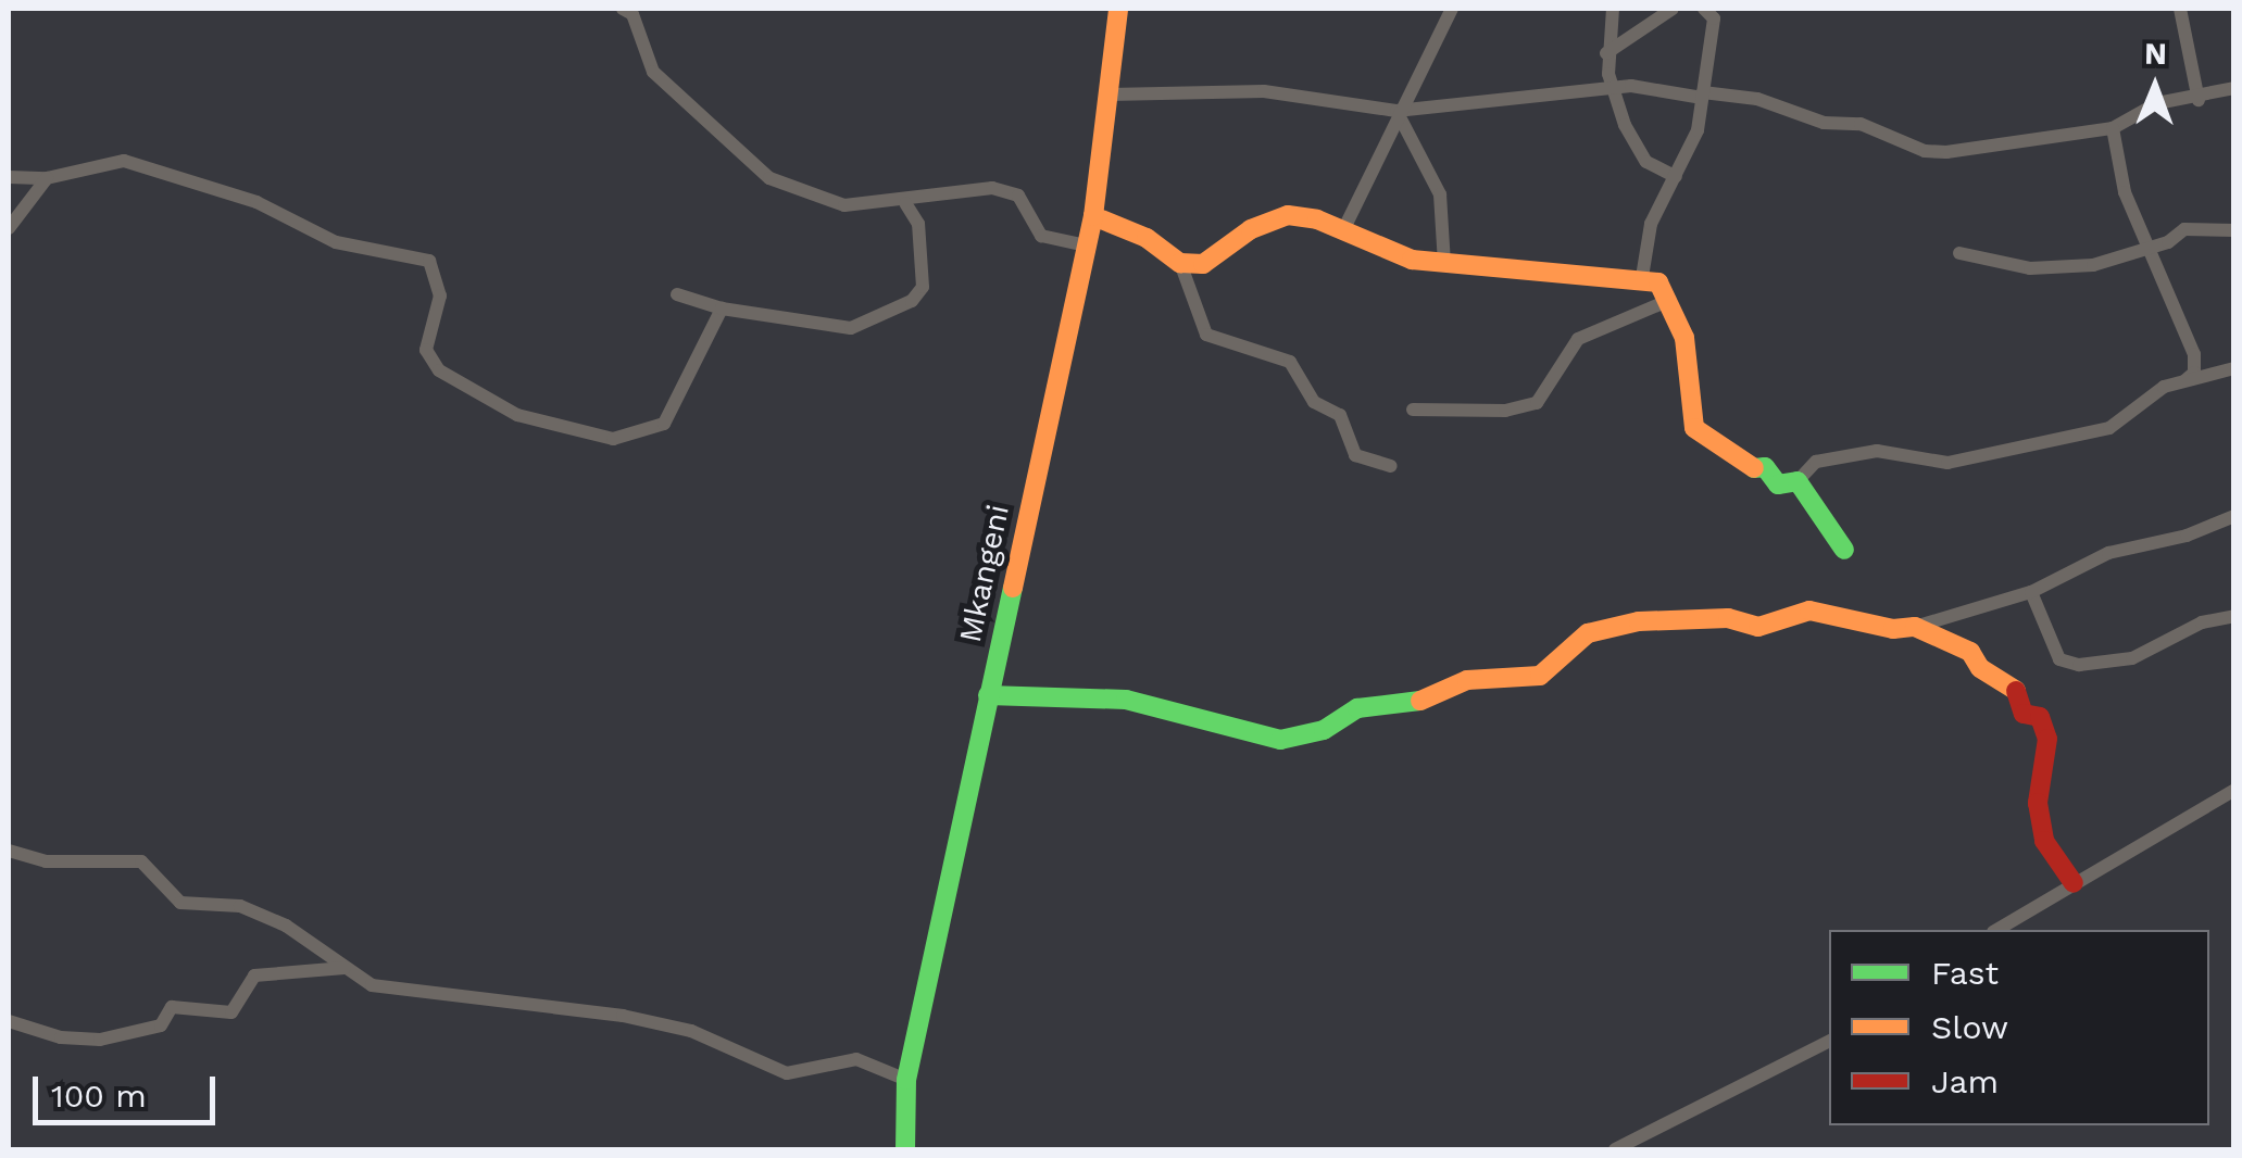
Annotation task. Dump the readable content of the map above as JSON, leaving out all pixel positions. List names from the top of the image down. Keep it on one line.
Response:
{"streets":{"street":["Mkangeni"]},"legend":["Fast","Slow","Jam"],"scale_bar":"100 m","north":"top"}
